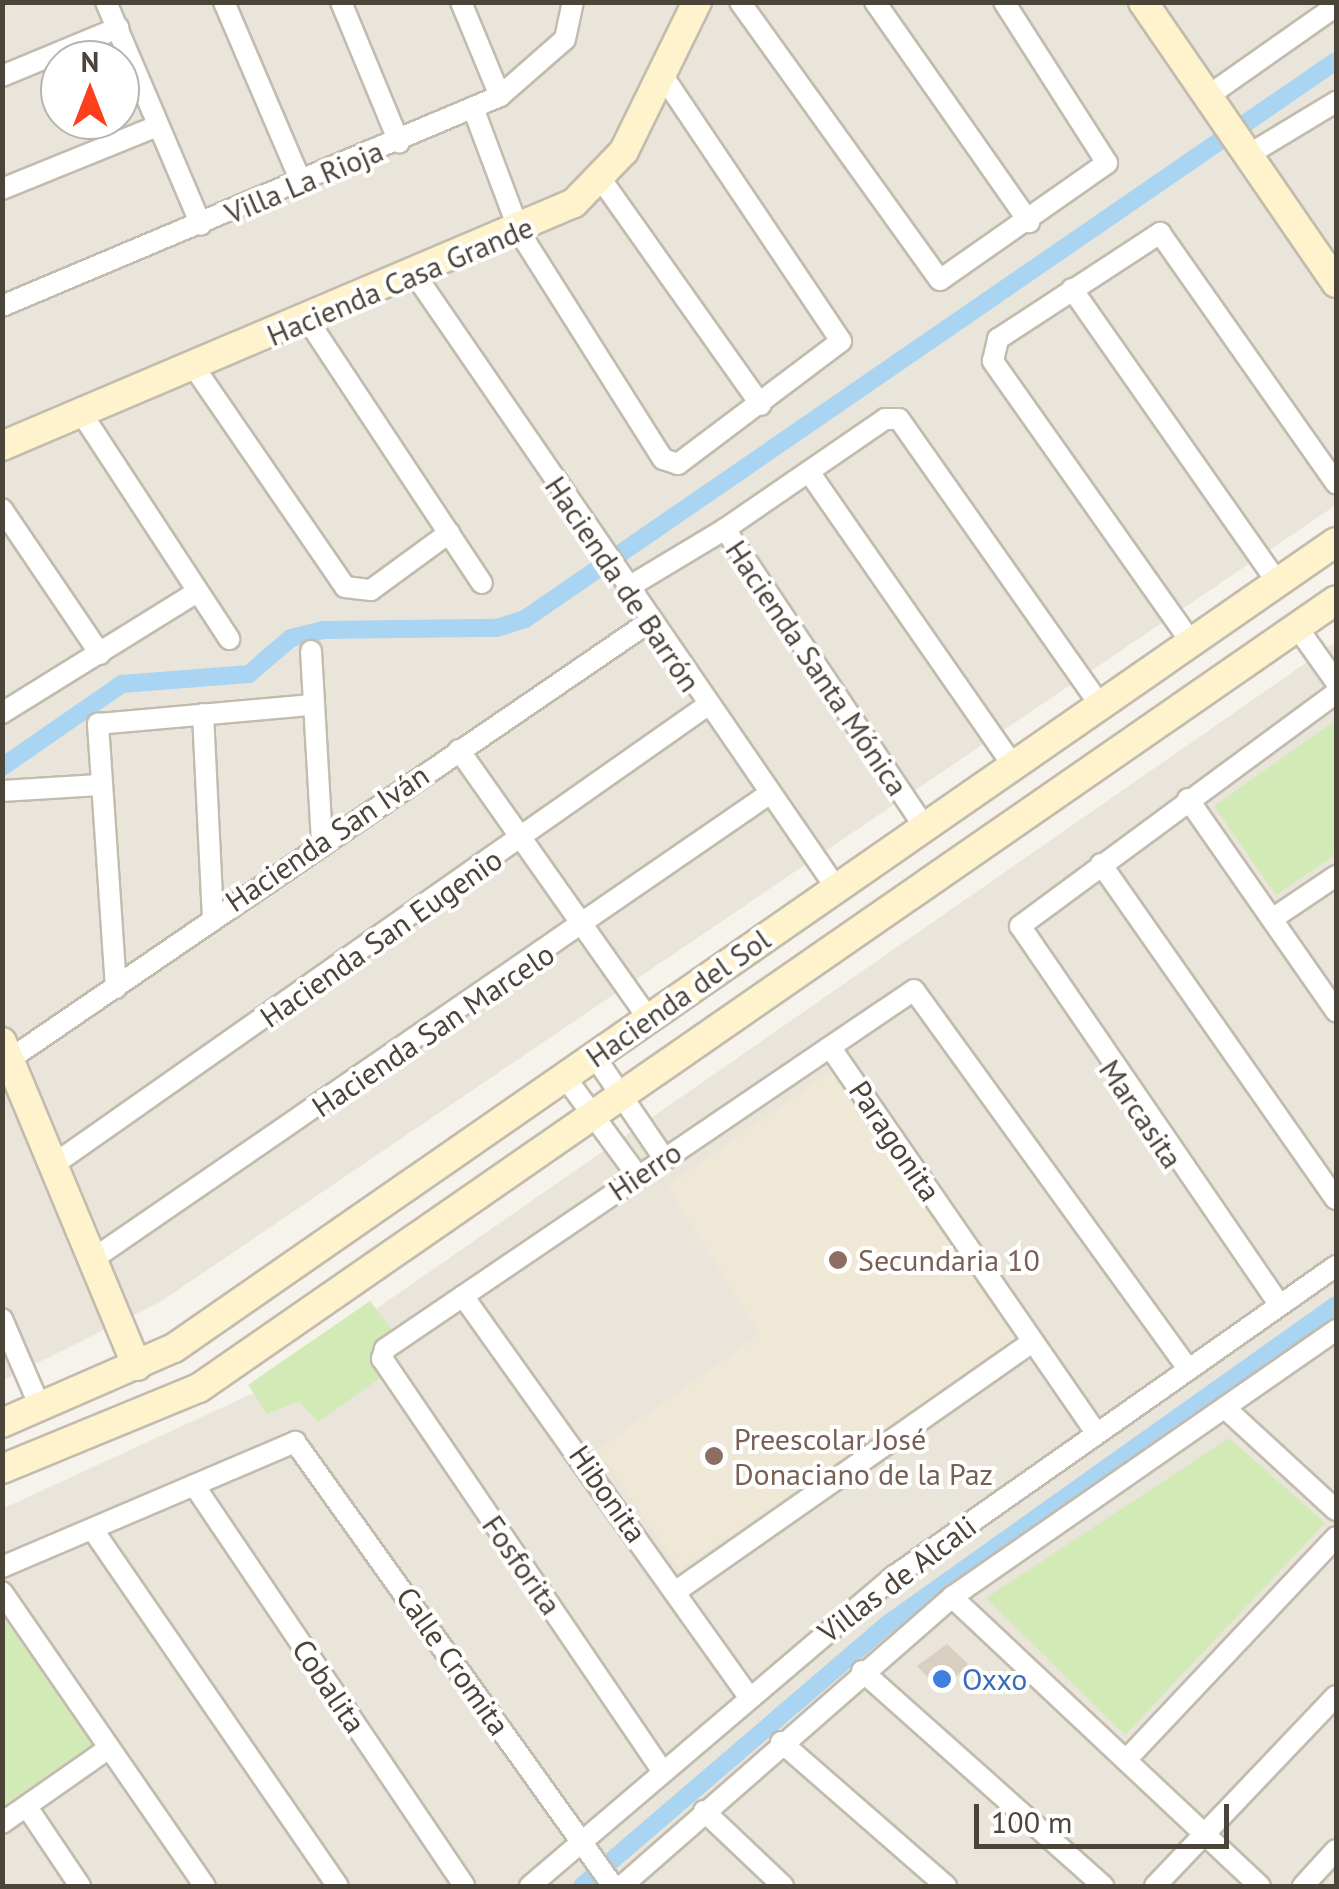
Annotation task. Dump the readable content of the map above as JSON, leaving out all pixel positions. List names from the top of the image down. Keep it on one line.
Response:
{"streets":{"street":["Villa La Rioja","Hacienda Casa Grande","Hacienda de Barrón","Hacienda Santa Mónica","Hacienda San Iván","Hacienda San Eugenio","Hacienda del Sol","Hacienda San Marcelo","Marcasita","Paragonita","Hierro","Hibonita","Fosforita","Villas de Alcali","Calle Cromita","Cobalita"]},"crossings":[["Hacienda Casa Grande","Hacienda de Barrón"],["Hacienda de Barrón","Hacienda San Iván"],["Hacienda de Barrón","Hacienda San Eugenio"],["Hacienda de Barrón","Hacienda del Sol"],["Hacienda de Barrón","Hacienda San Marcelo"],["Hacienda Santa Mónica","Hacienda del Sol"],["Marcasita","Villas de Alcali"],["Paragonita","Hierro"],["Paragonita","Villas de Alcali"],["Hierro","Hibonita"],["Hierro","Fosforita"],["Hierro","Villas de Alcali"],["Hibonita","Villas de Alcali"],["Fosforita","Villas de Alcali"],["Villas de Alcali","Calle Cromita"],["Calle Cromita","Cobalita"]],"places":["Secundaria 10","Preescolar José Donaciano de la Paz","Oxxo"],"scale_bar":"100 m","north":"top"}
